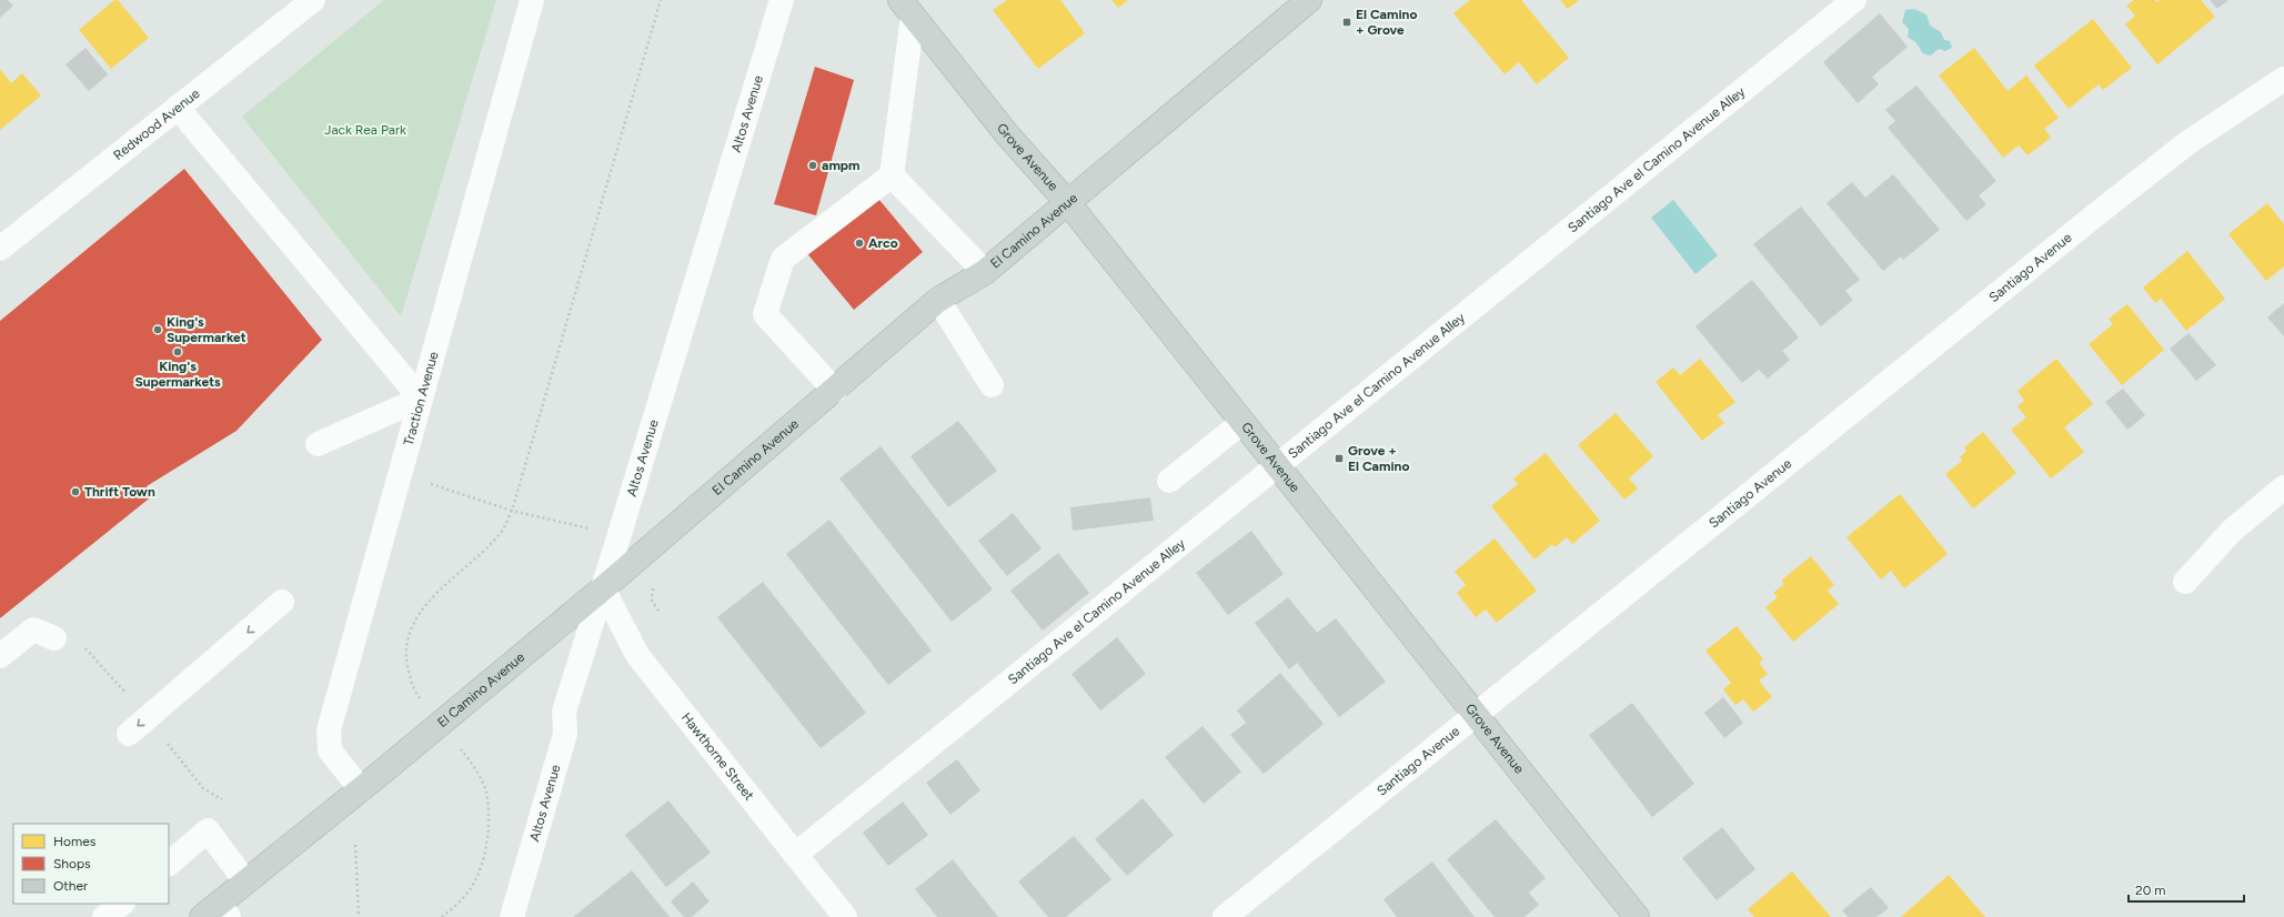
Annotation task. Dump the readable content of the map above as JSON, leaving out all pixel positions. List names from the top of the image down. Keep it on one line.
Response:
{"streets":{"main road":["Grove Avenue","El Camino Avenue"],"street":["Altos Avenue","Redwood Avenue","Santiago Ave el Camino Avenue Alley","Santiago Avenue","Traction Avenue","Hawthorne Street"]},"crossings":[["Altos Avenue","El Camino Avenue"],["Altos Avenue","Hawthorne Street"],["Grove Avenue","Santiago Ave el Camino Avenue Alley"],["Grove Avenue","El Camino Avenue"],["Grove Avenue","Santiago Avenue"],["Santiago Ave el Camino Avenue Alley","Hawthorne Street"],["El Camino Avenue","Traction Avenue"],["El Camino Avenue","Hawthorne Street"]],"parks":["Jack Rea Park"],"places":{"transit":["El Camino + Grove","Grove + El Camino"],"other":["ampm","Arco","King's Supermarket","King's Supermarkets","Thrift Town"]},"legend":["Homes","Shops","Other"],"scale_bar":"20 m"}
